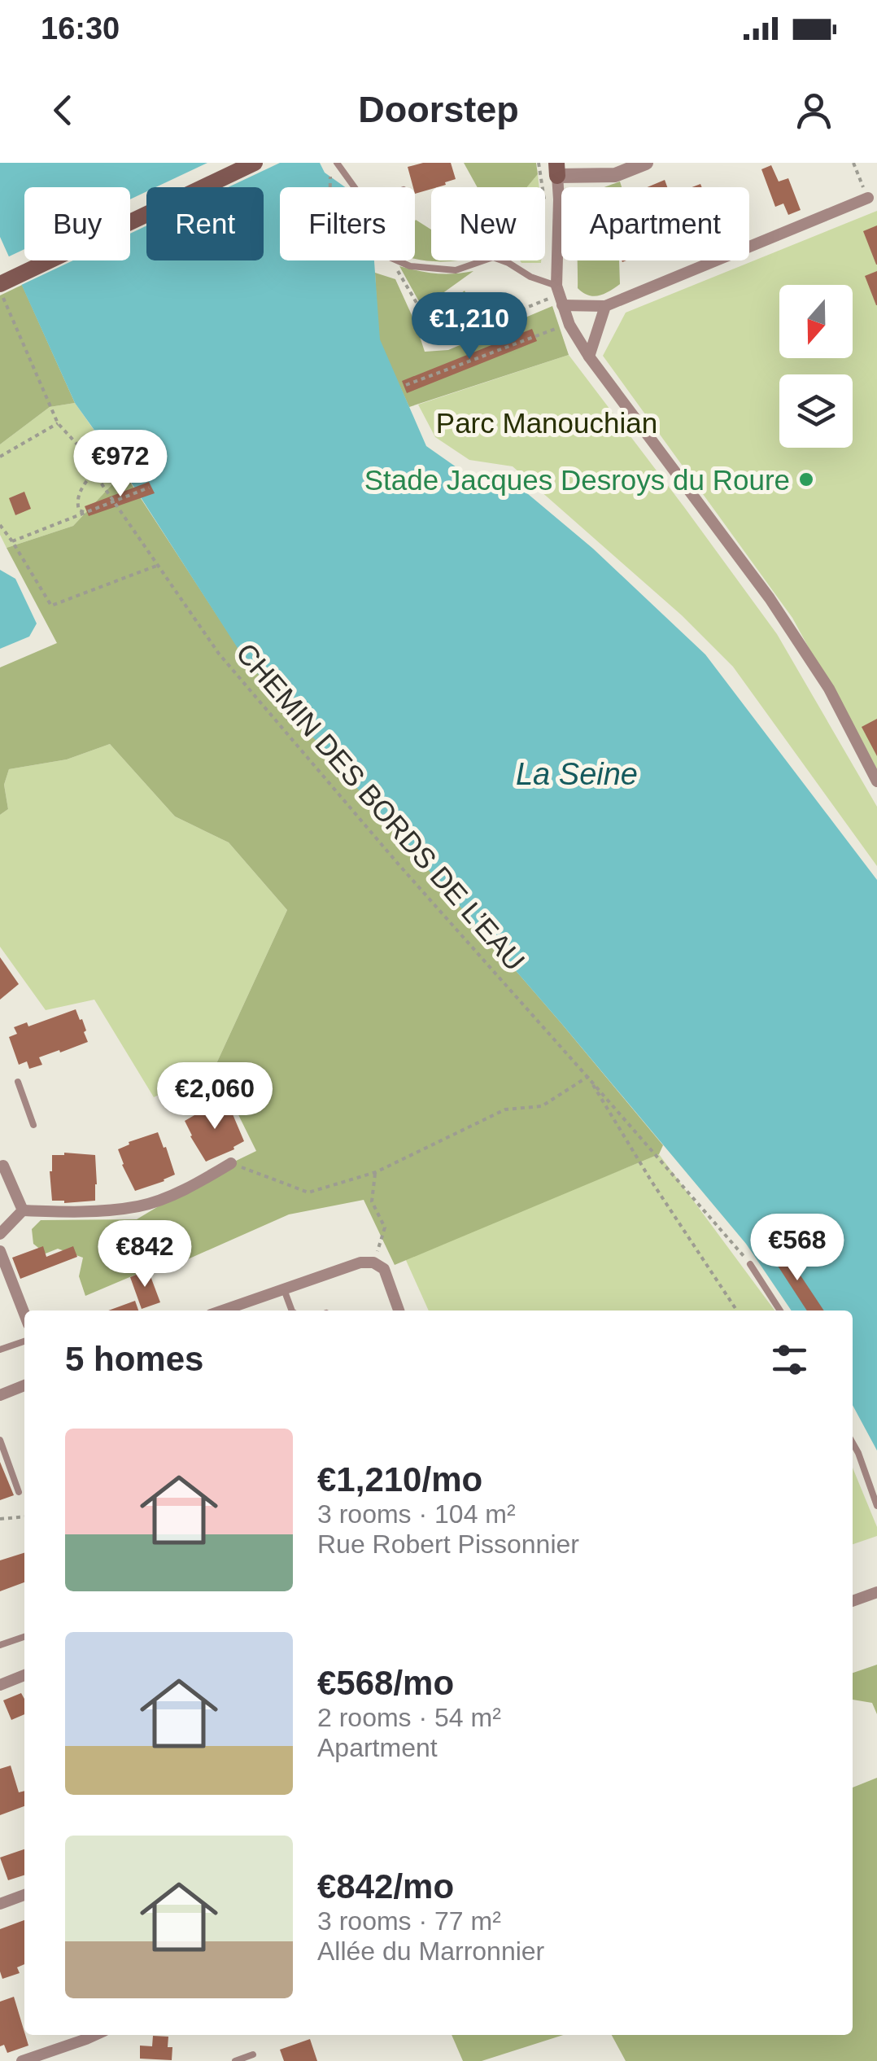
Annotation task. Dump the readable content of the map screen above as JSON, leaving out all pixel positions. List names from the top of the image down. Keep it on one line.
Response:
{"streets":{"path":["CHEMIN DES BORDS DE L’EAU"]},"water":["La Seine"],"parks":["Parc Manouchian"],"places":["Stade Jacques Desroys du Roure"],"north":"bottom","page":{"status":"16:30","header":"Doorstep","chip":["Buy","Rent","Filters","New","Apartment"],"price":["€1,210","€972","€2,060","€568","€842"],"heading":"5 homes","list":[{"name":"€1,210/mo","note":"3 rooms · 104 m² · Rue Robert Pissonnier"},{"name":"€568/mo","note":"2 rooms · 54 m² · Apartment"},{"name":"€842/mo","note":"3 rooms · 77 m² · Allée du Marronnier"}]}}
